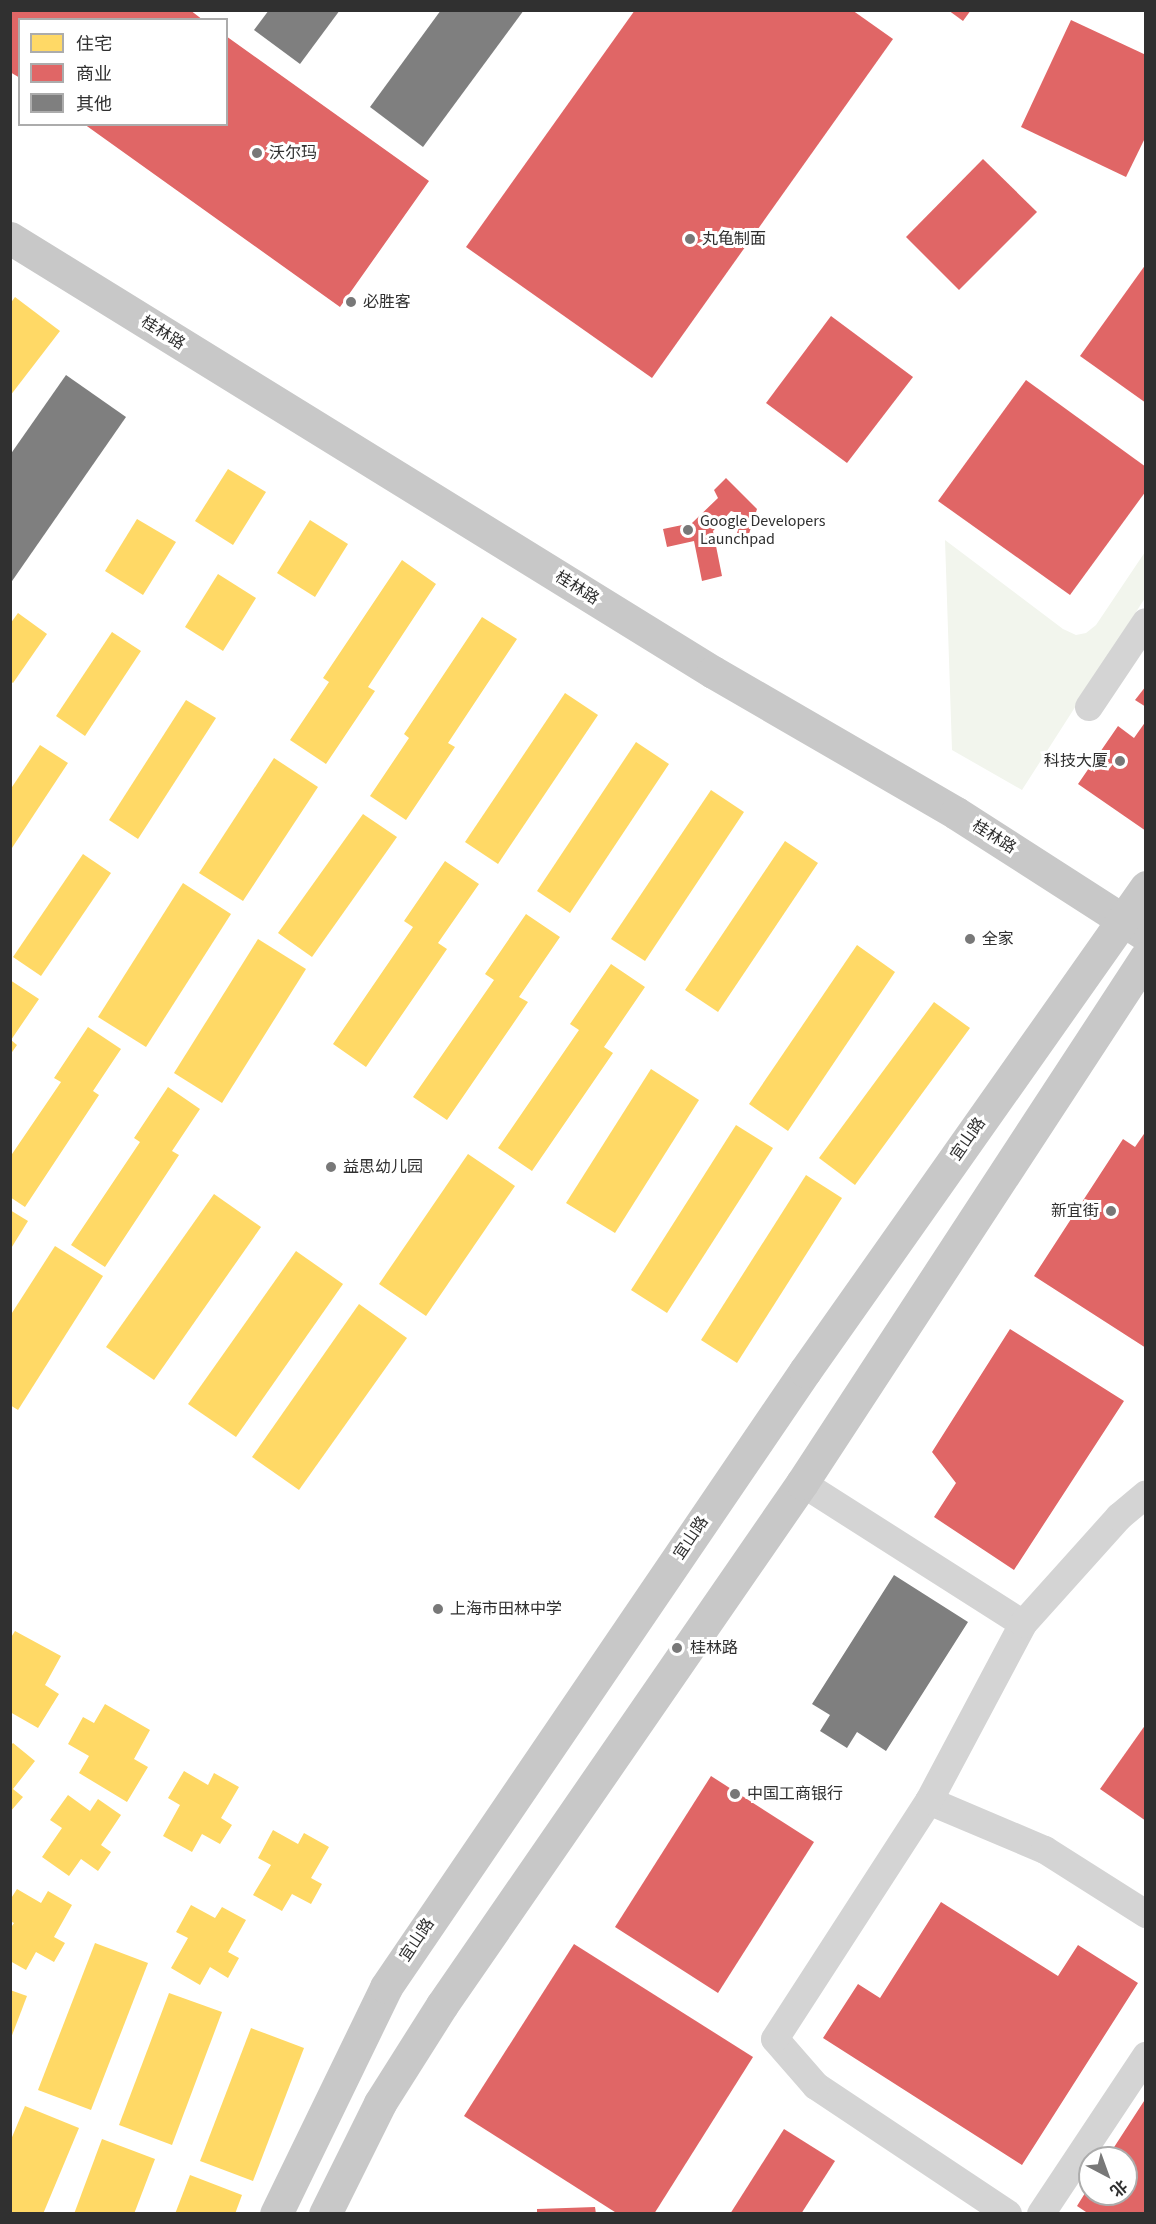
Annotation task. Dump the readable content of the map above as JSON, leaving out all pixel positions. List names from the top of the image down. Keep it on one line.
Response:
{"streets":{"main road":["桂林路","宜山路"]},"crossings":[["桂林路","宜山路"]],"places":["沃尔玛","丸龟制面","必胜客","Google Developers Launchpad","科技大厦","全家","益思幼儿园","新宜街","上海市田林中学","桂林路","中国工商银行"],"legend":["住宅","商业","其他"],"north":"bottom right"}
